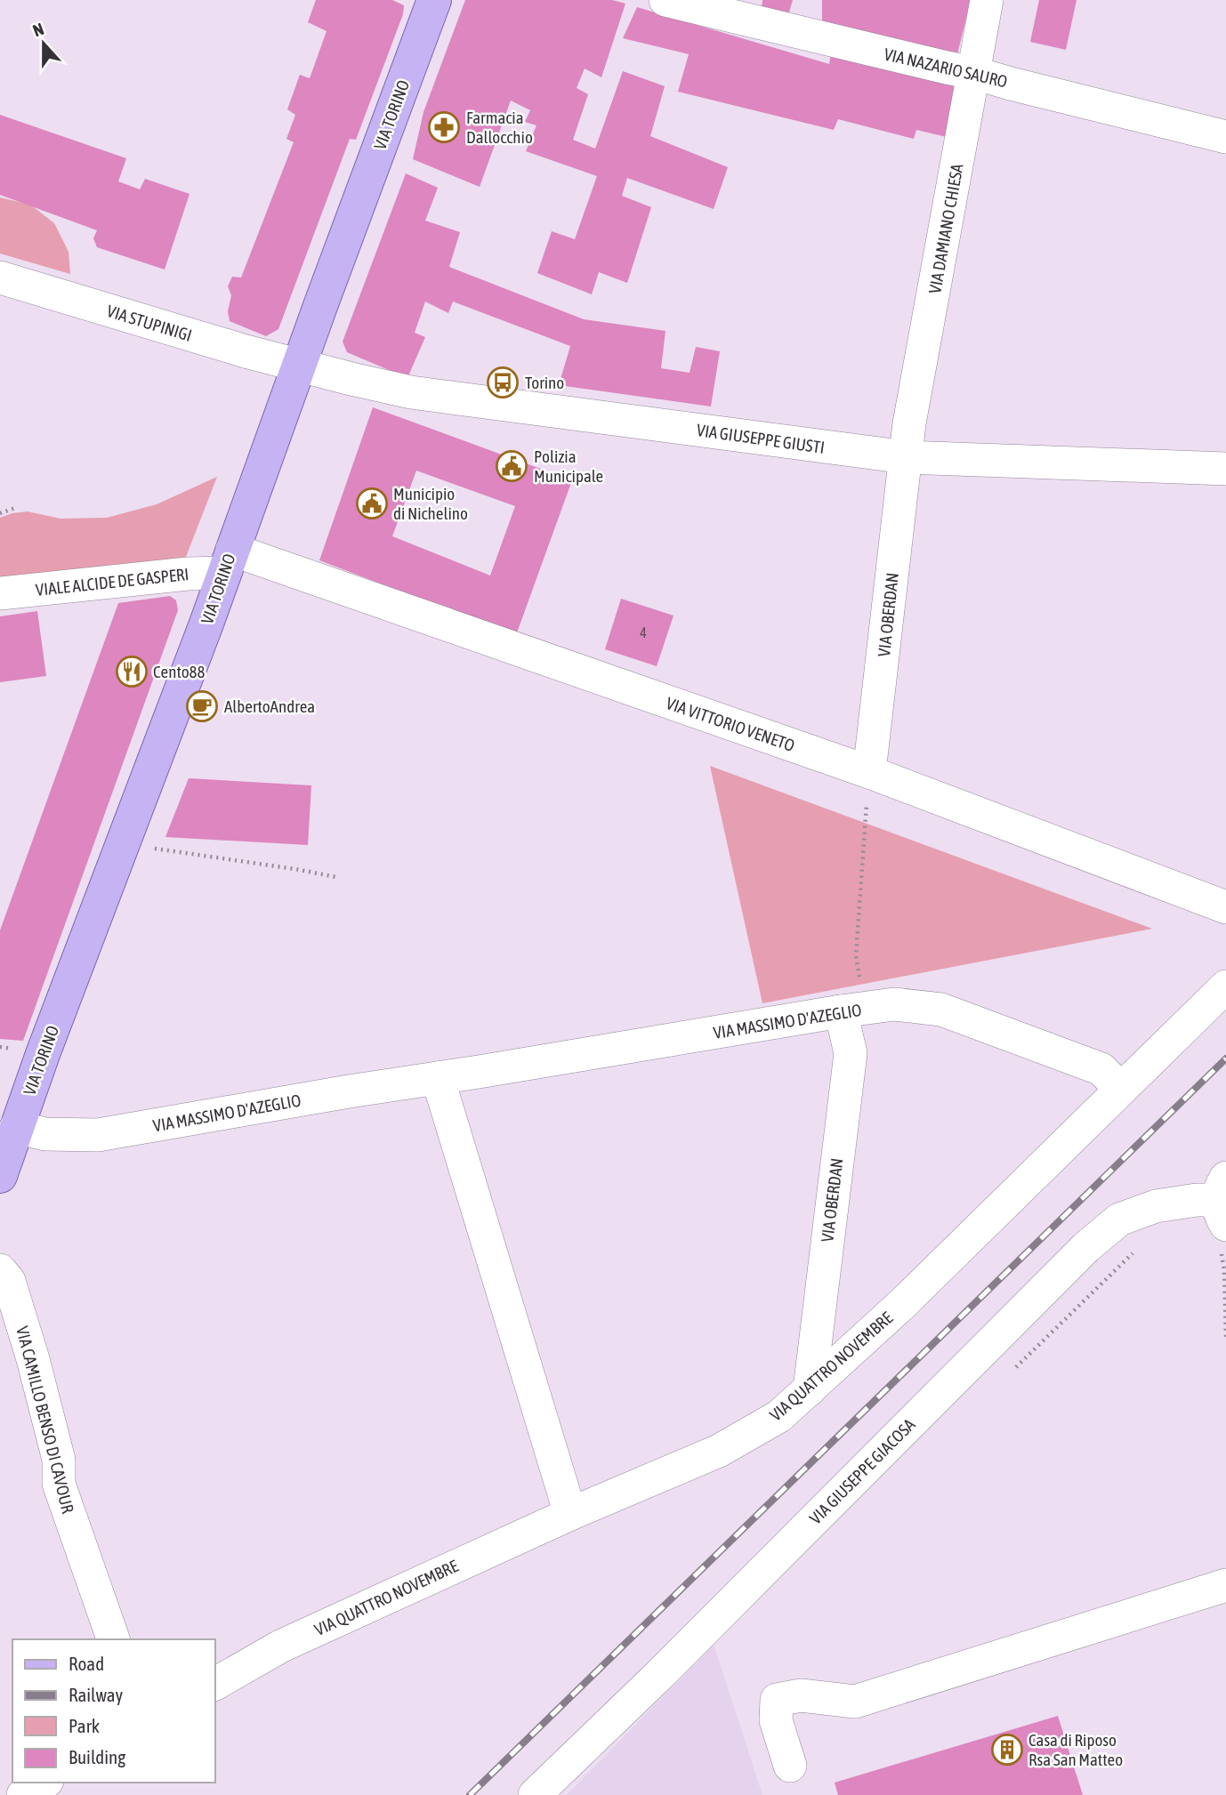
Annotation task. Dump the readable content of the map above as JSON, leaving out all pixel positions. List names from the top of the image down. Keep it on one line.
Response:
{"streets":{"main road":["VIA TORINO"],"street":["VIA NAZARIO SAURO","VIA DAMIANO CHIESA","VIA STUPINIGI","VIA GIUSEPPE GIUSTI","VIALE ALCIDE DE GASPERI","VIA OBERDAN","VIA VITTORIO VENETO","VIA MASSIMO D'AZEGLIO","VIA QUATTRO NOVEMBRE","VIA CAMILLO BENSO DI CAVOUR","VIA GIUSEPPE GIACOSA"]},"crossings":[["VIA NAZARIO SAURO","VIA DAMIANO CHIESA"],["VIA TORINO","VIA STUPINIGI"],["VIA TORINO","VIA GIUSEPPE GIUSTI"],["VIA TORINO","VIALE ALCIDE DE GASPERI"],["VIA TORINO","VIA VITTORIO VENETO"],["VIA TORINO","VIA MASSIMO D'AZEGLIO"],["VIA DAMIANO CHIESA","VIA GIUSEPPE GIUSTI"],["VIA DAMIANO CHIESA","VIA OBERDAN"],["VIA STUPINIGI","VIA GIUSEPPE GIUSTI"],["VIA GIUSEPPE GIUSTI","VIA OBERDAN"],["VIALE ALCIDE DE GASPERI","VIA VITTORIO VENETO"],["VIA OBERDAN","VIA VITTORIO VENETO"],["VIA OBERDAN","VIA MASSIMO D'AZEGLIO"],["VIA OBERDAN","VIA QUATTRO NOVEMBRE"],["VIA MASSIMO D'AZEGLIO","VIA QUATTRO NOVEMBRE"]],"places":{"pharmacy":["Farmacia Dallocchio"],"bus stop":["Torino"],"public building":["Polizia Municipale","Municipio di Nichelino"],"restaurant":["Cento88"],"cafe":["AlbertoAndrea"],"building":["Casa di Riposo Rsa San Matteo"]},"house_numbers":["4"],"legend":["Road","Railway","Park","Building"],"north":"top"}
